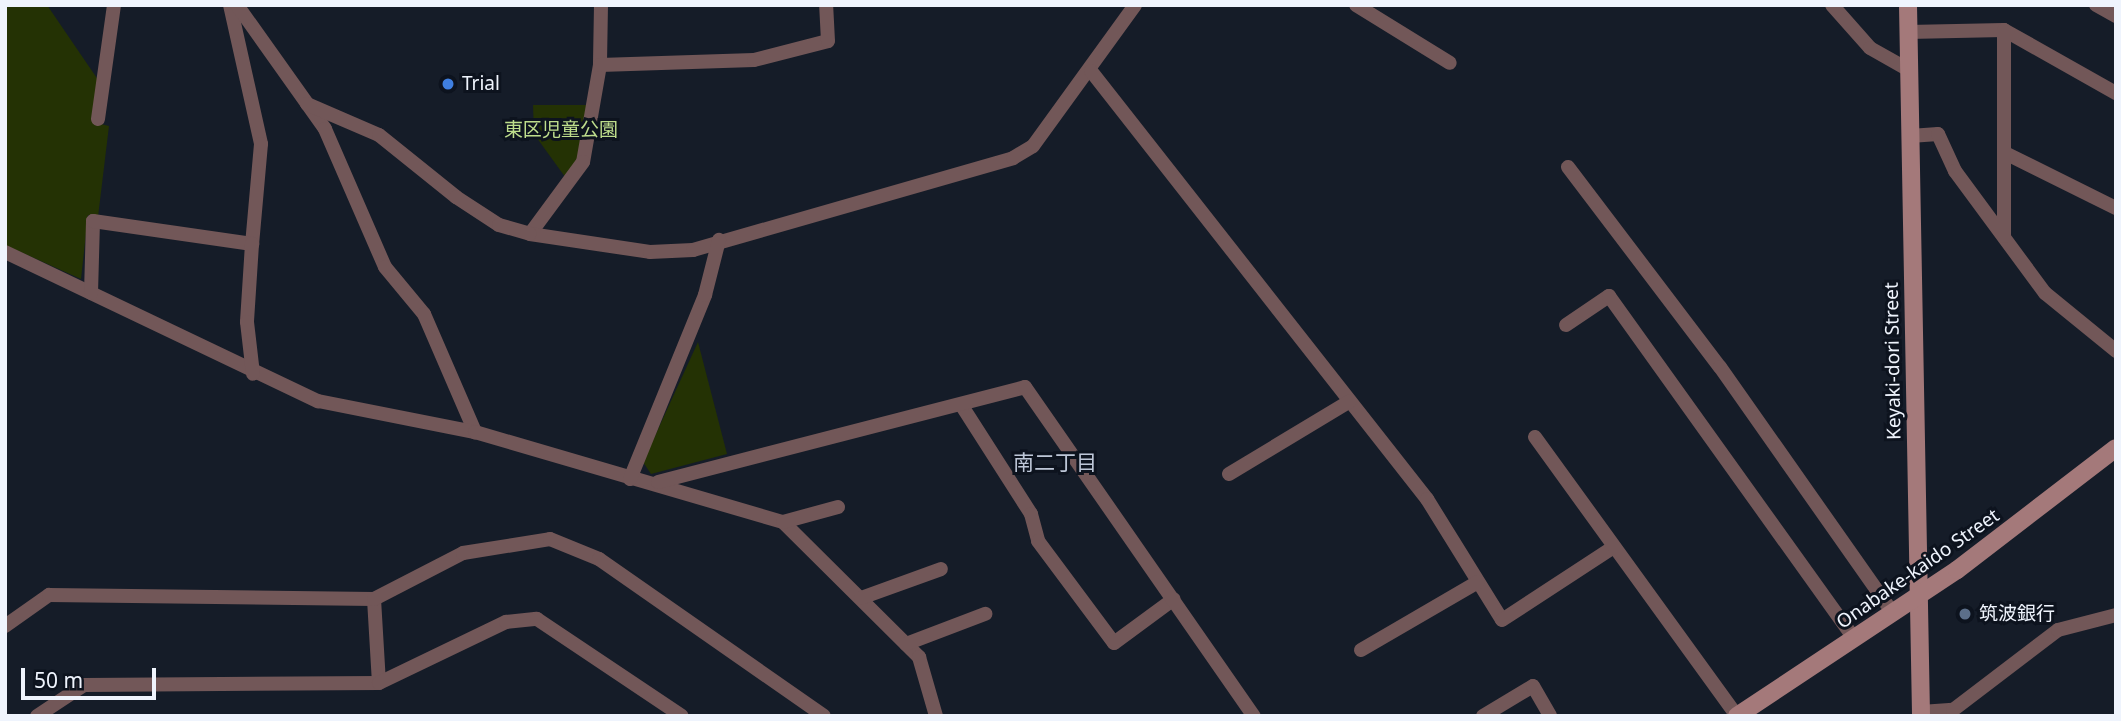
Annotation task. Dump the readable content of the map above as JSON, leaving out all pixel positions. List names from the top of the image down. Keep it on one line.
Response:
{"streets":{"main road":["Keyaki-dori Street","Onabake-kaido Street"]},"crossings":[["Keyaki-dori Street","Onabake-kaido Street"]],"districts":["南二丁目"],"parks":["東区児童公園"],"places":["Trial","筑波銀行"],"scale_bar":"50 m"}
